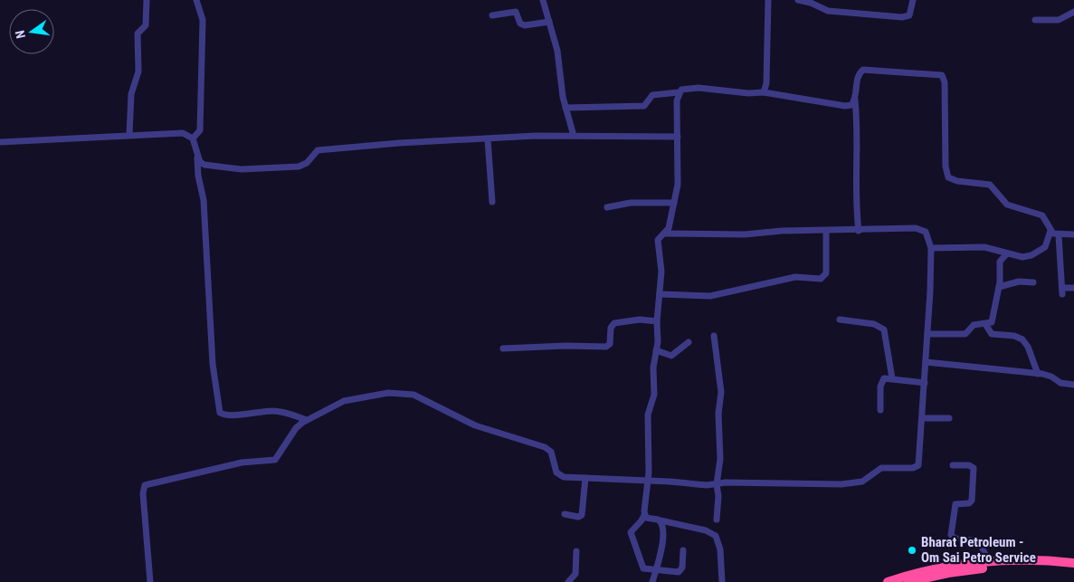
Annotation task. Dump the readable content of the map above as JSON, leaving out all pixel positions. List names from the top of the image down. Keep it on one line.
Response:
{"places":["Bharat Petroleum - Om Sai Petro Service"],"north":"left"}
